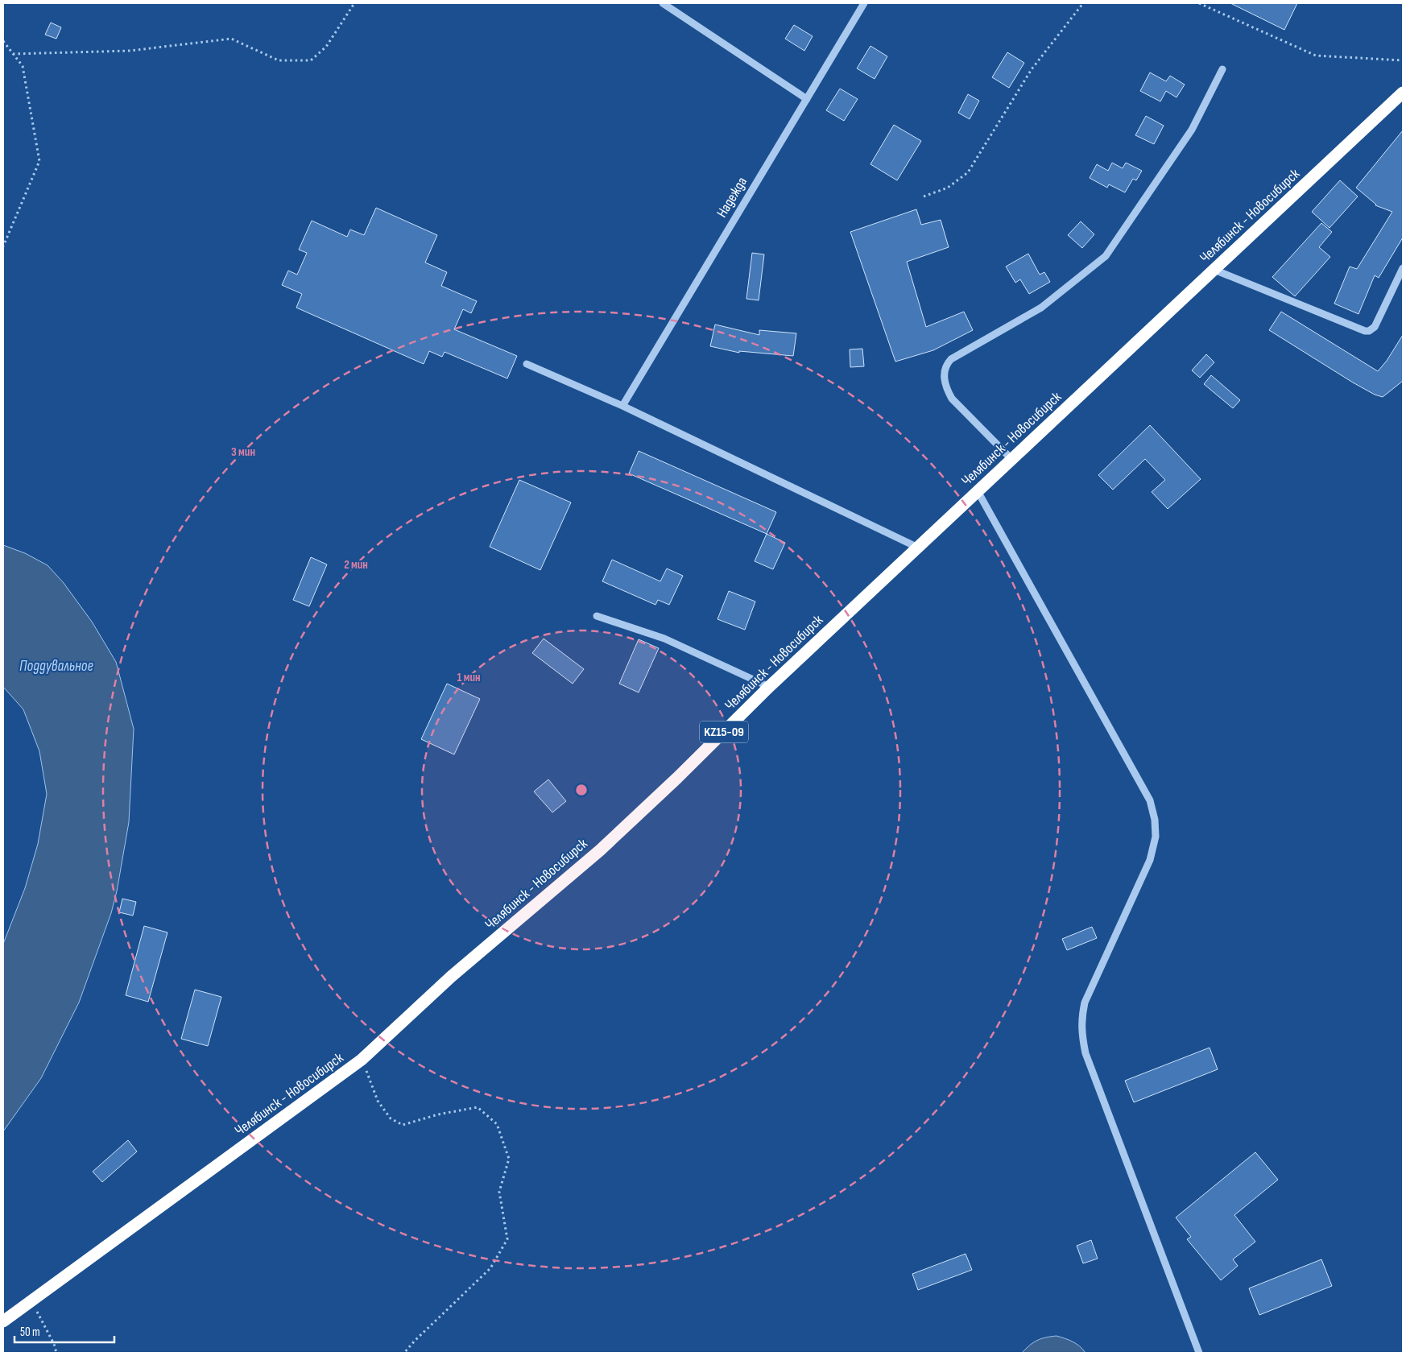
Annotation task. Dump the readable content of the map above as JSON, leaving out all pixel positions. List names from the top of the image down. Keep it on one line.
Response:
{"streets":{"highway":["Челябинск - Новосибирск","KZ15-09"],"lane":["Надежда"]},"water":["Поддувальное"],"scale_bar":"50 m","rings":["3 мин","2 мин","1 мин"]}
